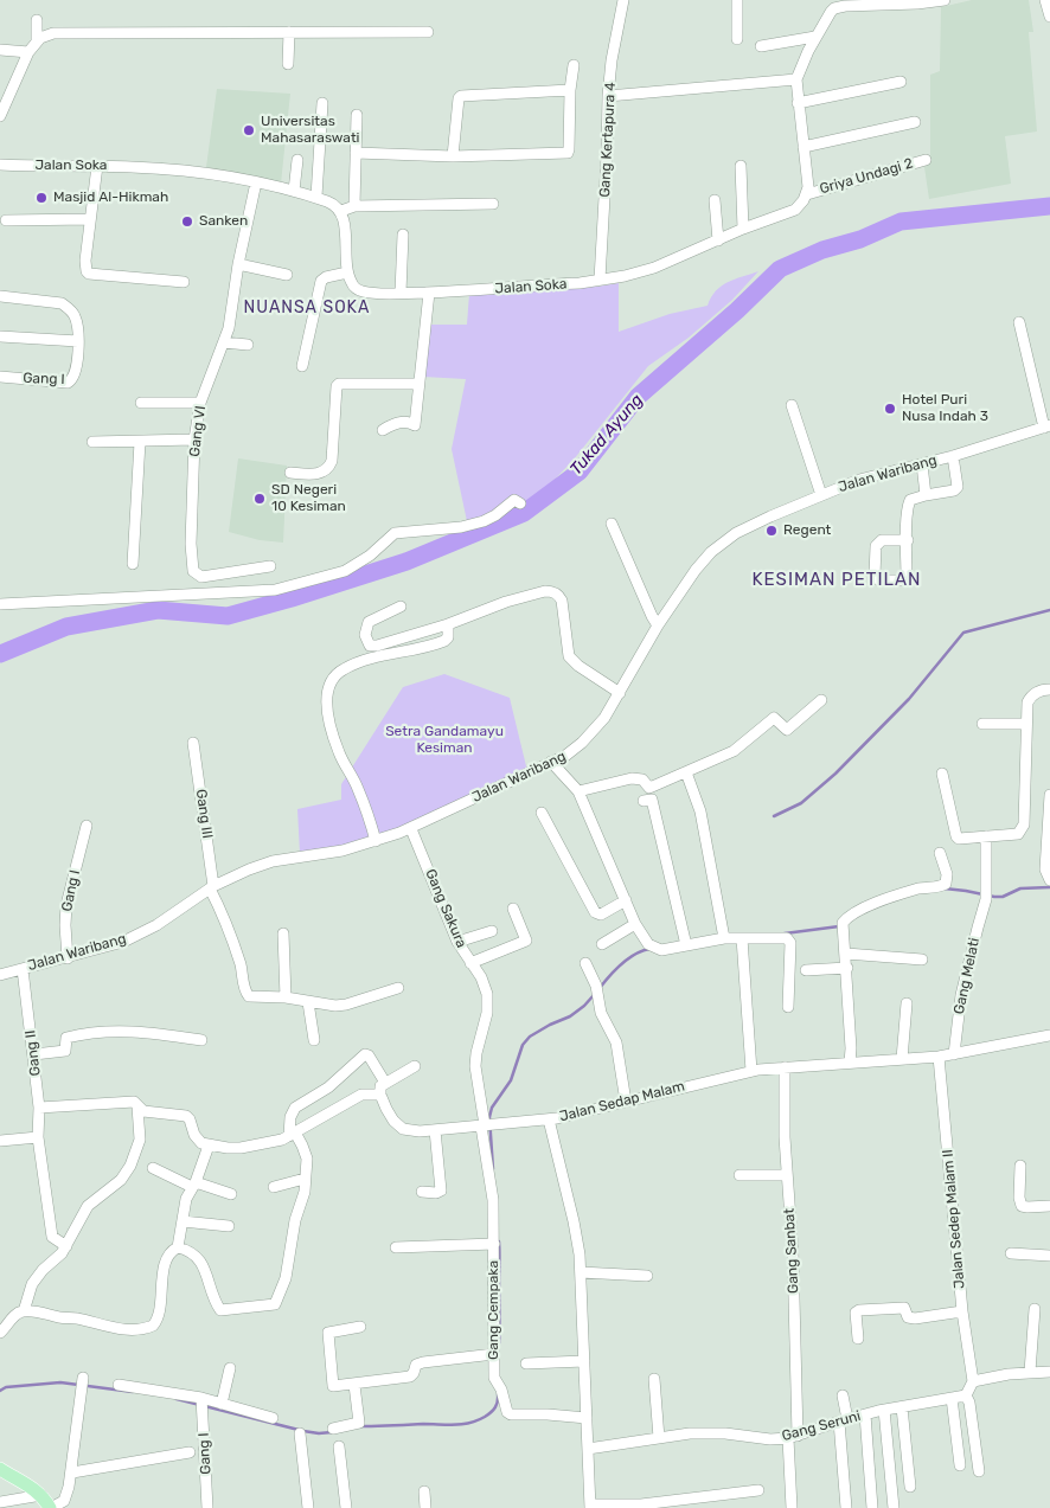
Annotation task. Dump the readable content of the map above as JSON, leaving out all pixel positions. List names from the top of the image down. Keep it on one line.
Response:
{"streets":{"street":["Gang Kertapura 4","Jalan Soka","Griya Undagi 2","Gang I","Gang VI","Jalan Waribang","Gang III","Gang Sakura","Gang Melati","Gang II","Jalan Sedap Malam","Jalan Sedep Malam II","Gang Sanbat","Gang Cempaka","Gang Seruni"]},"crossings":[["Gang Kertapura 4","Jalan Soka"],["Jalan Soka","Griya Undagi 2"],["Jalan Soka","Gang VI"],["Gang I","Jalan Waribang"],["Jalan Waribang","Gang III"],["Jalan Waribang","Gang Sakura"],["Jalan Waribang","Gang II"],["Gang Sakura","Gang Cempaka"],["Gang Melati","Jalan Sedap Malam"],["Jalan Sedap Malam","Jalan Sedep Malam II"],["Jalan Sedap Malam","Gang Sanbat"],["Jalan Sedap Malam","Gang Cempaka"],["Jalan Sedap Malam","Gang Seruni"],["Gang Sanbat","Gang Seruni"]],"districts":["NUANSA SOKA","KESIMAN PETILAN"],"water":["Tukad Ayung"],"parks":["Setra Gandamayu Kesiman"],"places":["Universitas Mahasaraswati","Masjid Al-Hikmah","Sanken","Hotel Puri Nusa Indah 3","SD Negeri 10 Kesiman","Regent"]}
